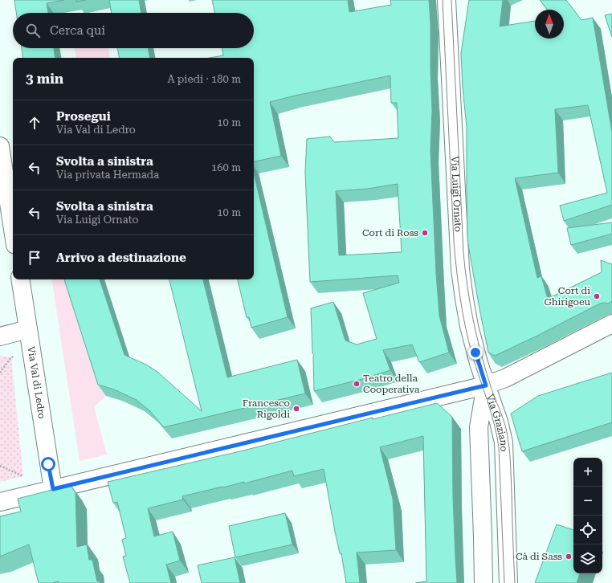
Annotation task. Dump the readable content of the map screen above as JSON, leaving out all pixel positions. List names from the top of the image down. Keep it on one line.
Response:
{"streets":{"street":["Via Luigi Ornato","Via Val di Ledro","Via Graziano"]},"crossings":[["Via Luigi Ornato","Via Graziano"]],"places":["Cort di Ross","Cort di Ghirigoeu","Teatro della Cooperativa","Francesco Rigoldi","Cà di Sass"],"north":"top","page":{"search":"Cerca qui","heading":["3 min","A piedi · 180 m"],"list":[["Prosegui","Via Val di Ledro","10 m"],["Svolta a sinistra","Via privata Hermada","160 m"],["Svolta a sinistra","Via Luigi Ornato","10 m"],"Arrivo a destinazione"],"map_buttons":["+","−"]}}
